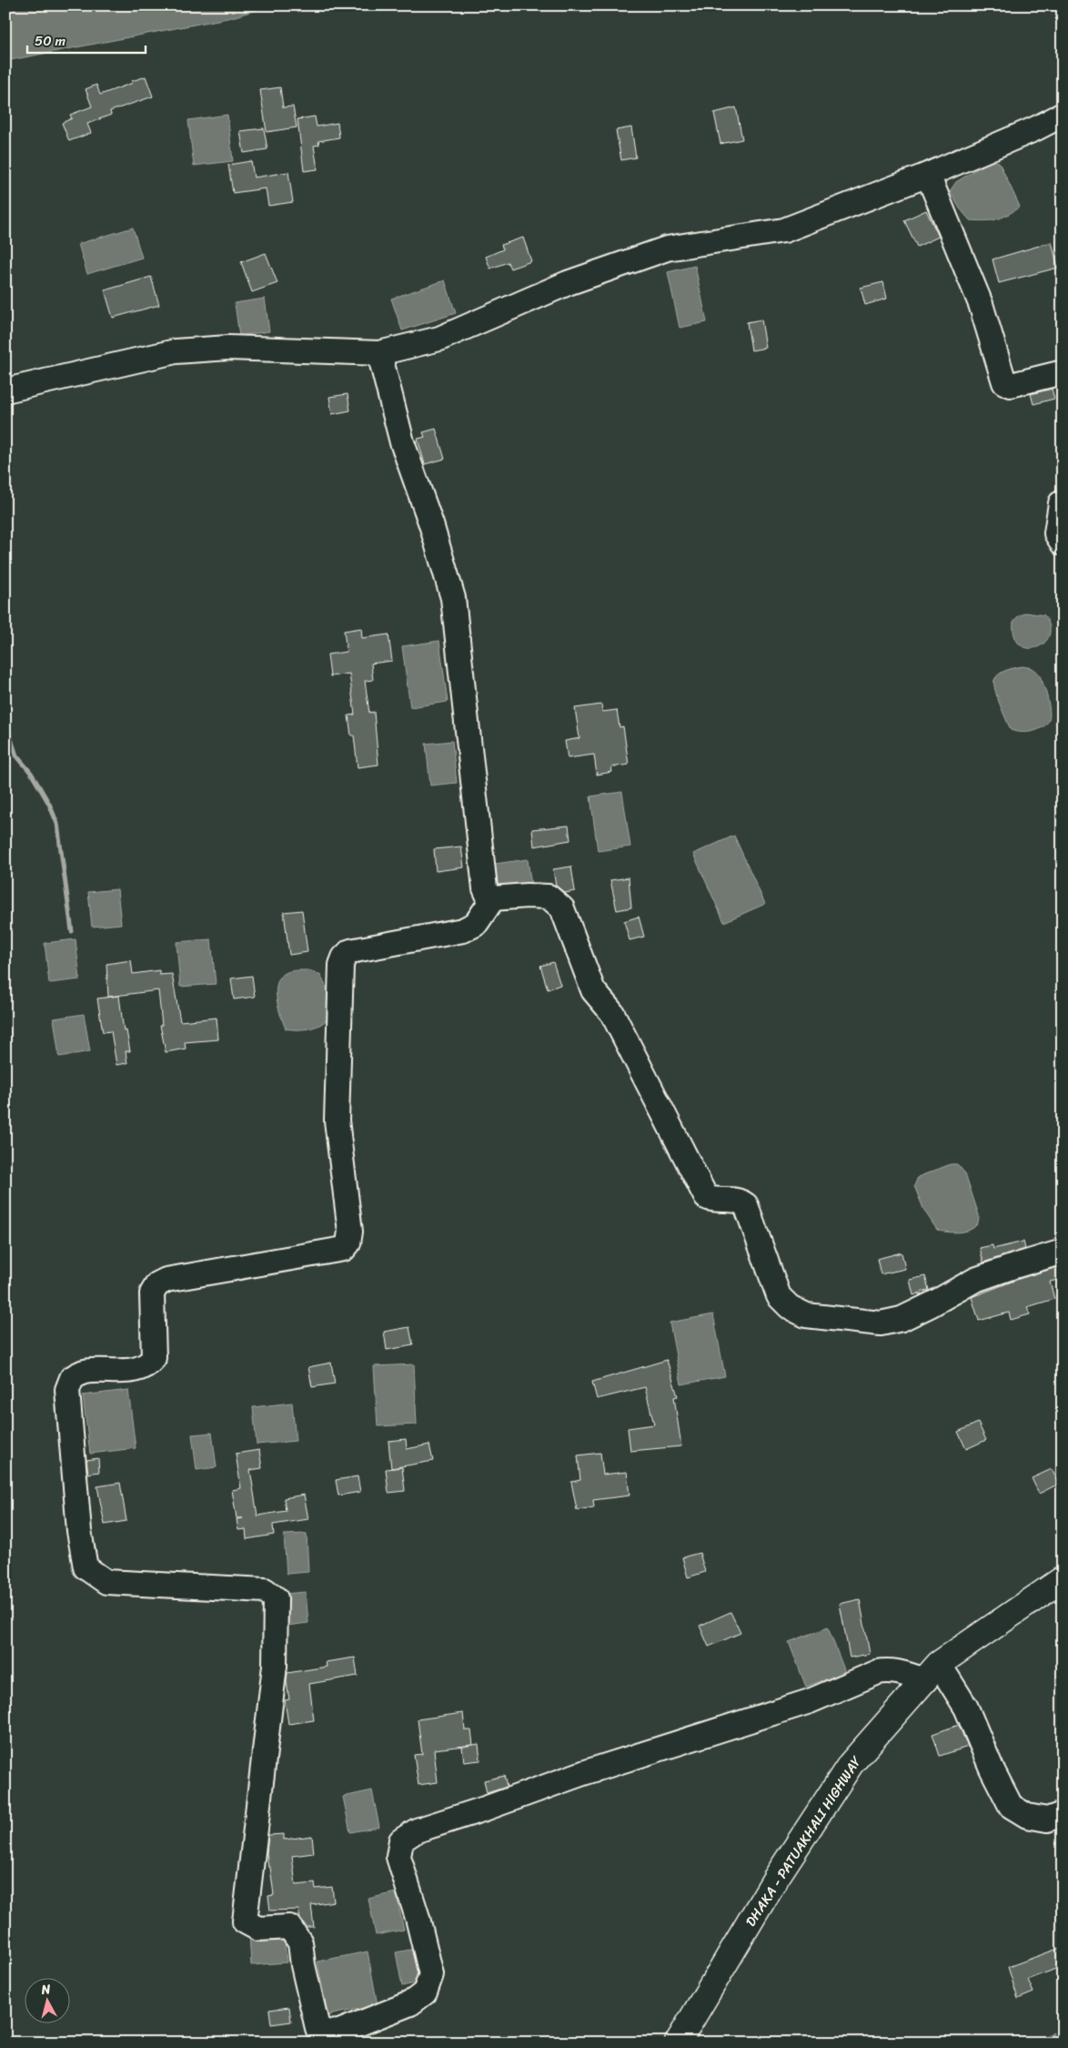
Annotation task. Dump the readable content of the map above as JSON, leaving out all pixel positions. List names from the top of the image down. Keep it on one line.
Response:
{"streets":{"highway":["DHAKA - PATUAKHALI HIGHWAY"]},"scale_bar":"50 m","north":"top"}
